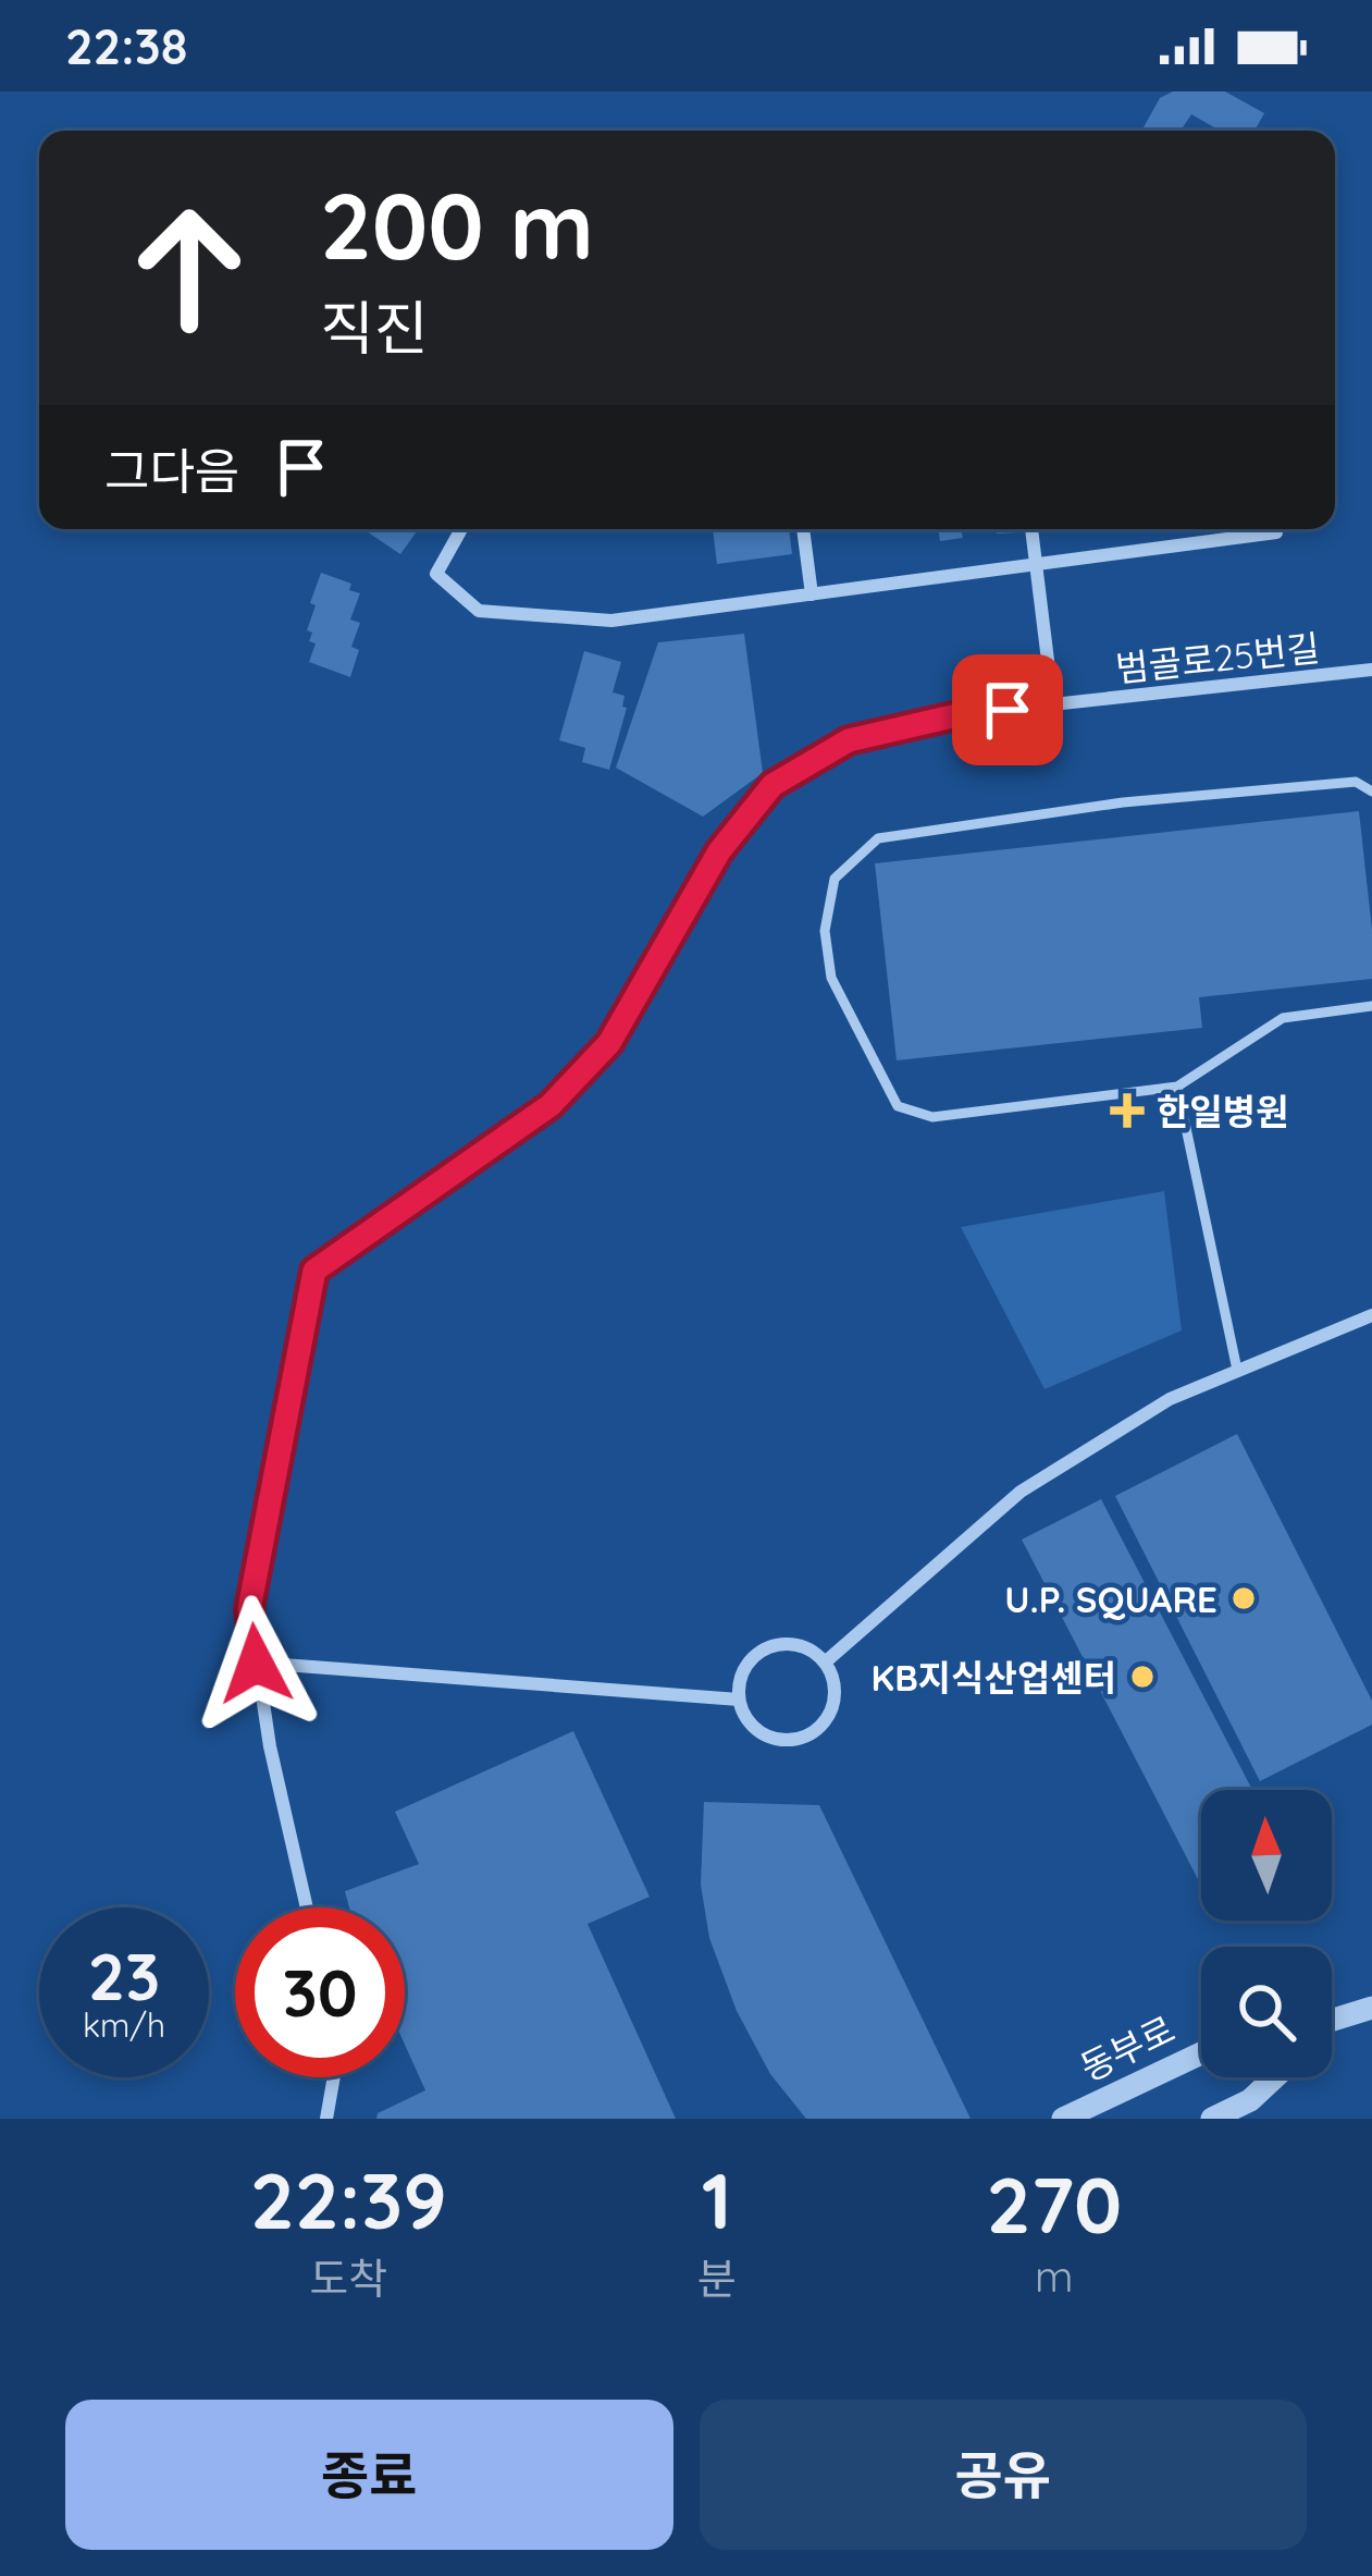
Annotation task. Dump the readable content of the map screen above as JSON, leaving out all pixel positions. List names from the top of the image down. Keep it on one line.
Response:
{"streets":{"street":["범골로25번길","동부로"]},"places":{"health":["한일병원"],"other":["U.P. SQUARE","KB지식산업센터"]},"north":"top","page":{"status":"22:38","turn":["200 m","직진"],"then":"그다음","speed":"23 km/h","limit":"30","eta":["22:39","도착","1","분","270","m"],"buttons":["종료","공유"]}}
